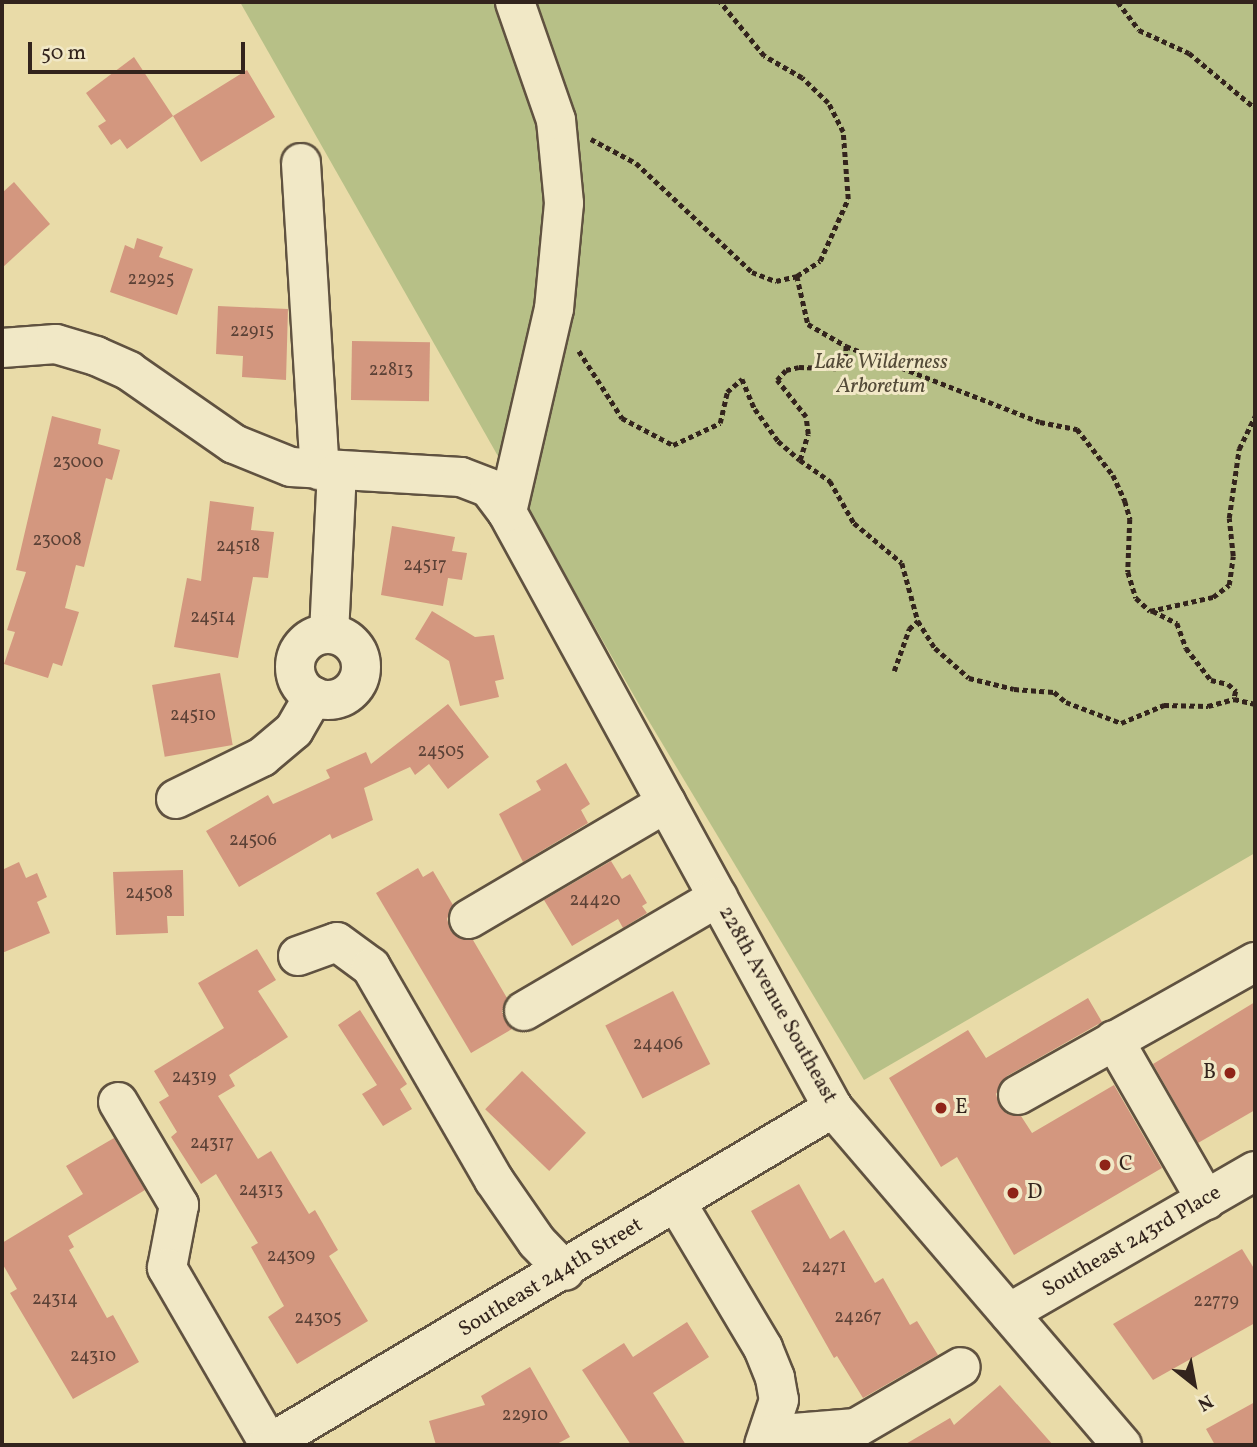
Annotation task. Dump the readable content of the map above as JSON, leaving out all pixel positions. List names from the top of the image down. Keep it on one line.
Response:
{"streets":{"street":["228th Avenue Southeast","Southeast 243rd Place","Southeast 244th Street"]},"crossings":[["228th Avenue Southeast","Southeast 243rd Place"],["228th Avenue Southeast","Southeast 244th Street"]],"parks":["Lake Wilderness Arboretum"],"places":["B","E","C","D"],"house_numbers":["22925","22915","22813","23000","23008","24518","24517","24514","24510","24505","24506","24508","24420","24406","24319","24317","24313","24309","24271","24314","22779","24267","24305","24310","22910"],"scale_bar":"50 m","north":"bottom right"}
